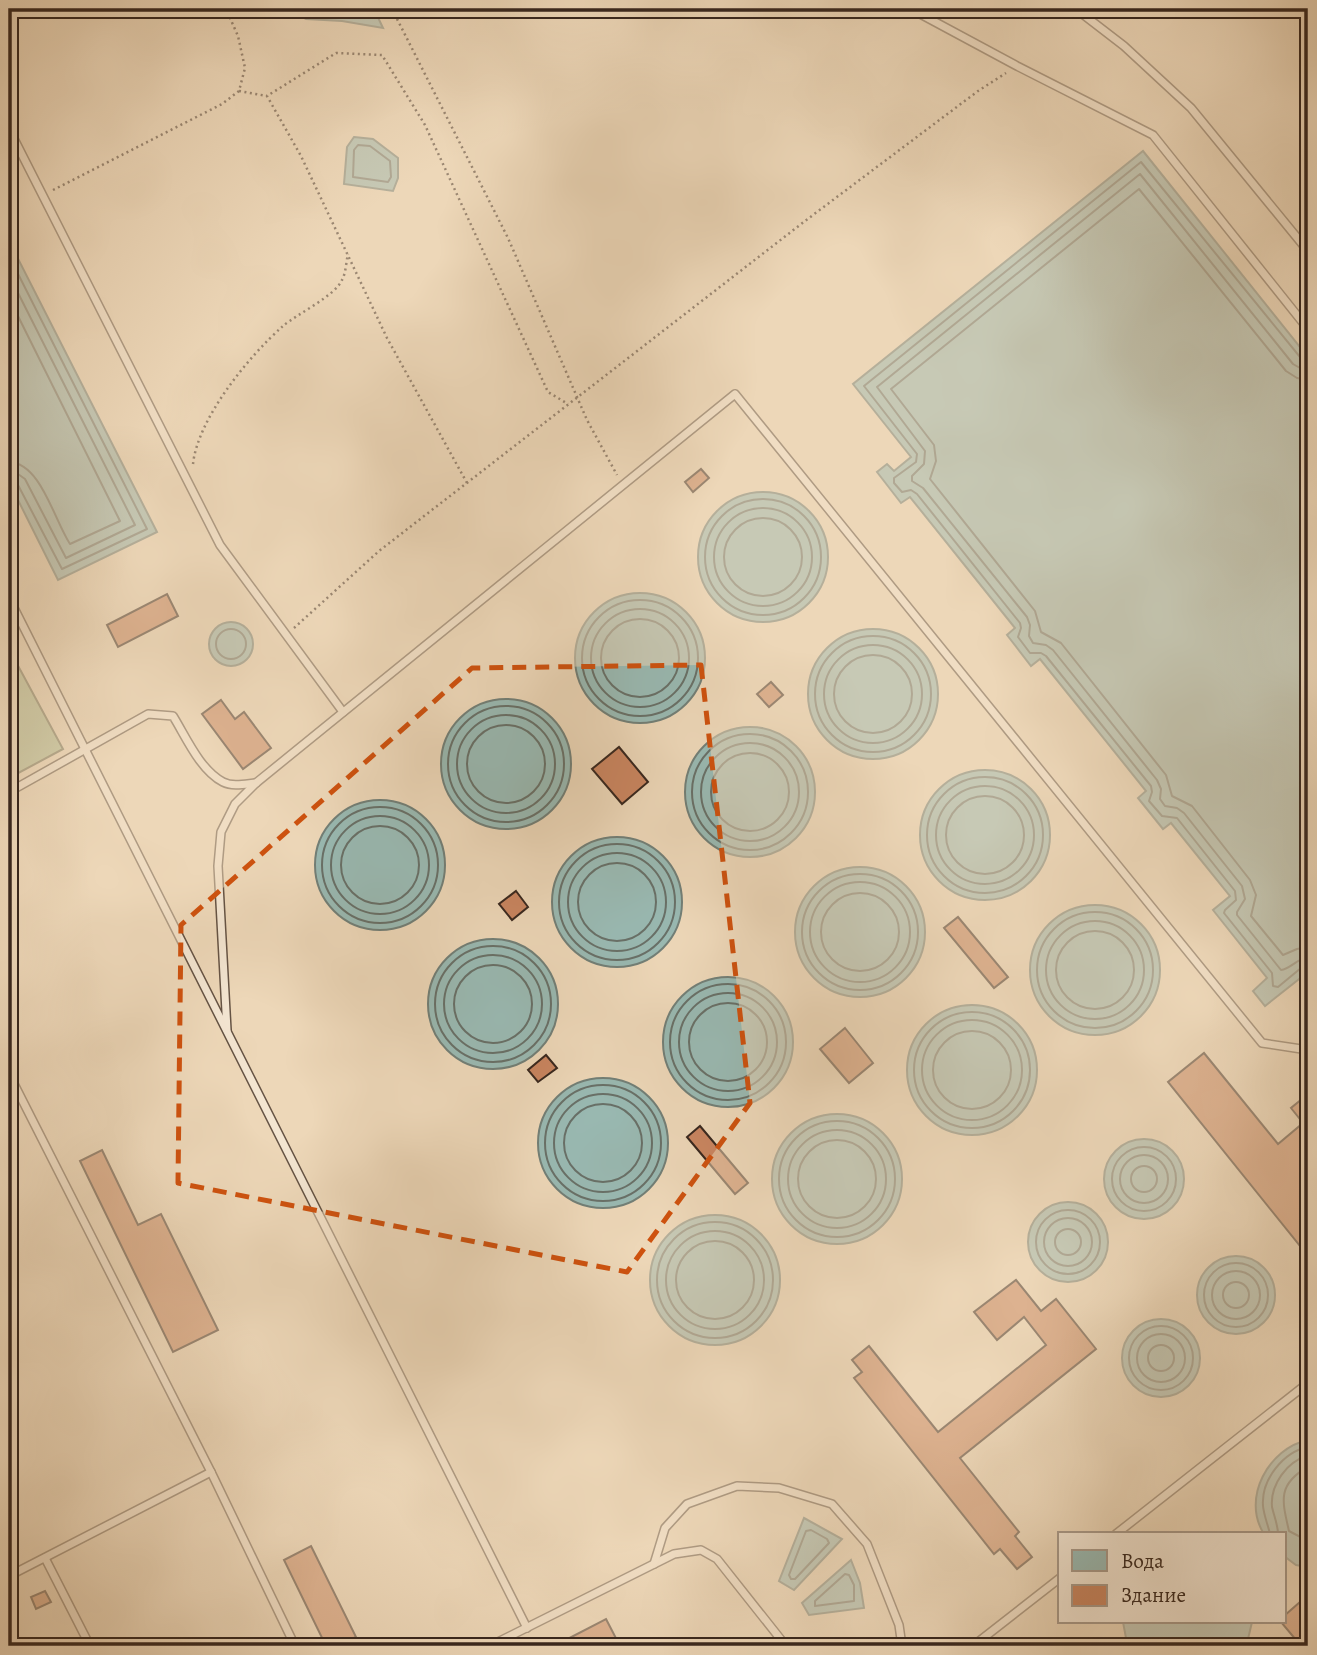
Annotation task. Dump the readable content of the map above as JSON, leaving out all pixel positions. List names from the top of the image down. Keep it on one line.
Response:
{"legend":["Вода","Здание"]}
